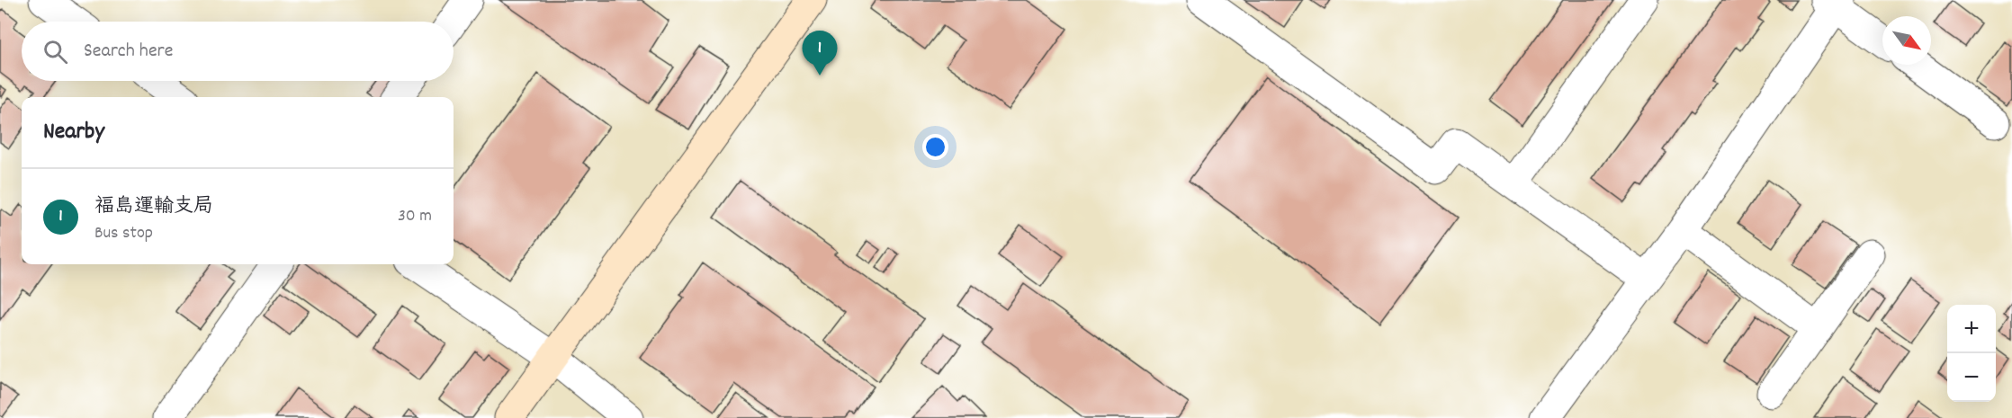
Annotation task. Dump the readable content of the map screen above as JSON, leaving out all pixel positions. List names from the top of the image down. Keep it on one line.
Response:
{"north":"bottom right","page":{"search":"Search here","pins":"1","heading":"Nearby","list":[{"mark":"1","name":"福島運輸支局","note":"Bus stop","value":"30 m"}],"map_buttons":["+","−"]}}
